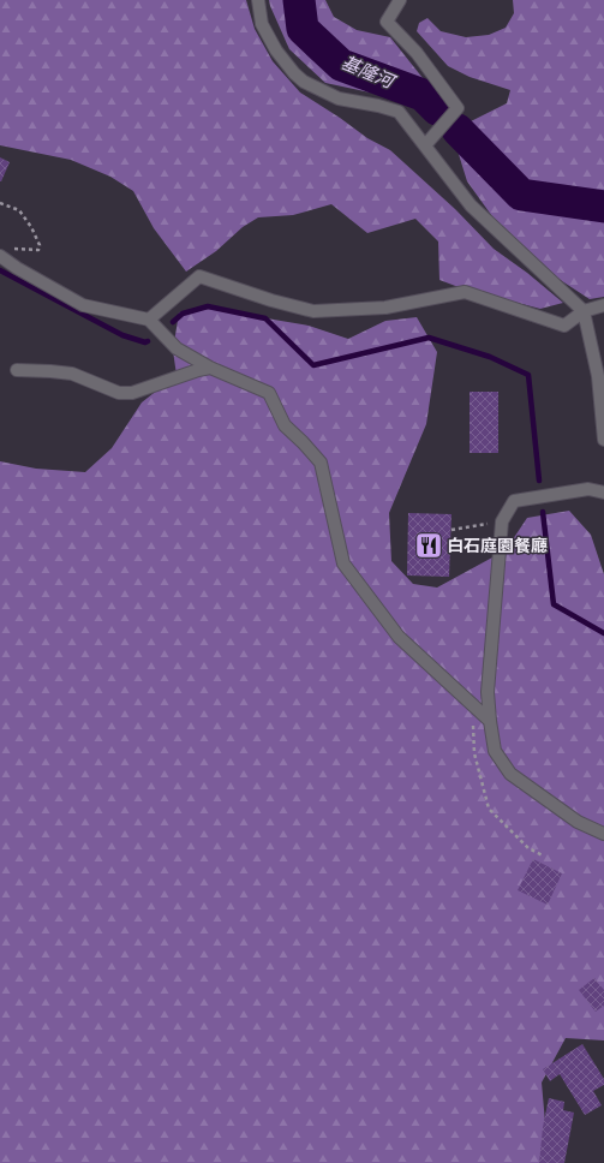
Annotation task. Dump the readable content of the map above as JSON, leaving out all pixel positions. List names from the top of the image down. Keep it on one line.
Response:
{"water":["基隆河"],"places":{"restaurant":["白石庭園餐廳"]}}
